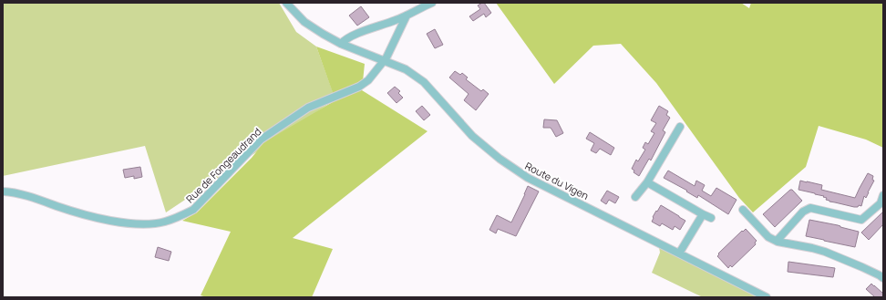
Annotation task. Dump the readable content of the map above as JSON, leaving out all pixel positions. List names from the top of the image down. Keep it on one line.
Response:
{"streets":{"street":["Rue de Fongeaudrand","Route du Vigen"]},"crossings":[["Rue de Fongeaudrand","Route du Vigen"]]}
